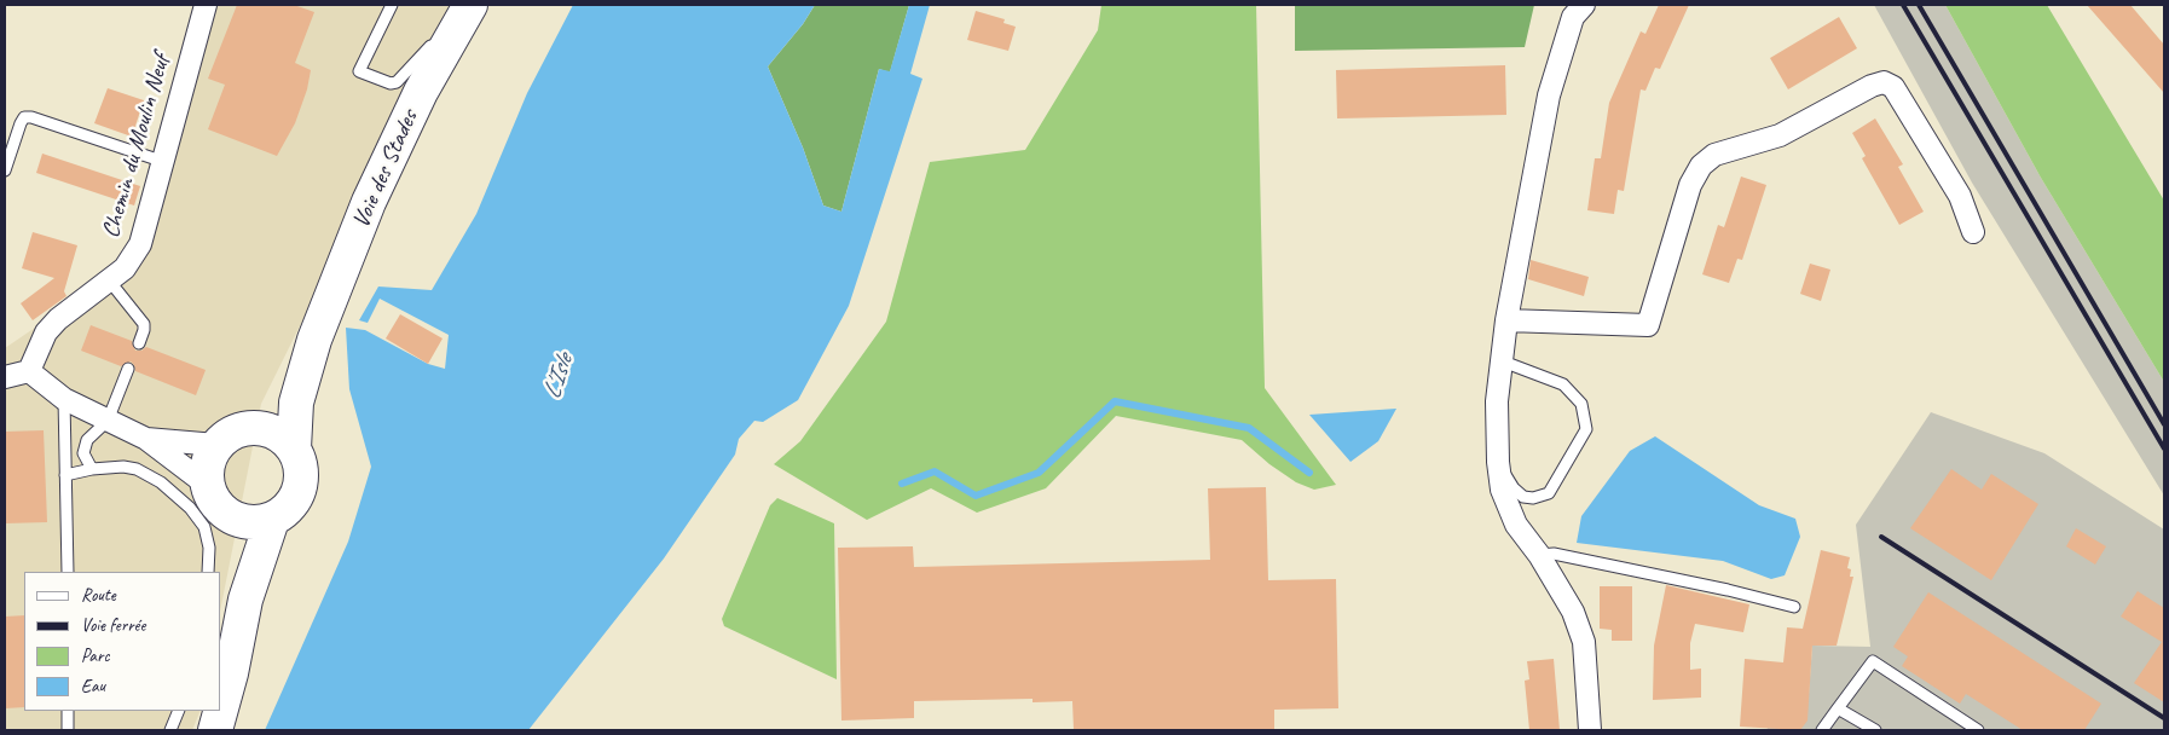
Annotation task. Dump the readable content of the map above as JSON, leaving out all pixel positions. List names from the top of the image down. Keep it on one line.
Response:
{"streets":{"main road":["Voie des Stades"],"street":["Chemin du Moulin Neuf"]},"water":["L'Isle"],"legend":["Route","Voie ferrée","Parc","Eau"]}
